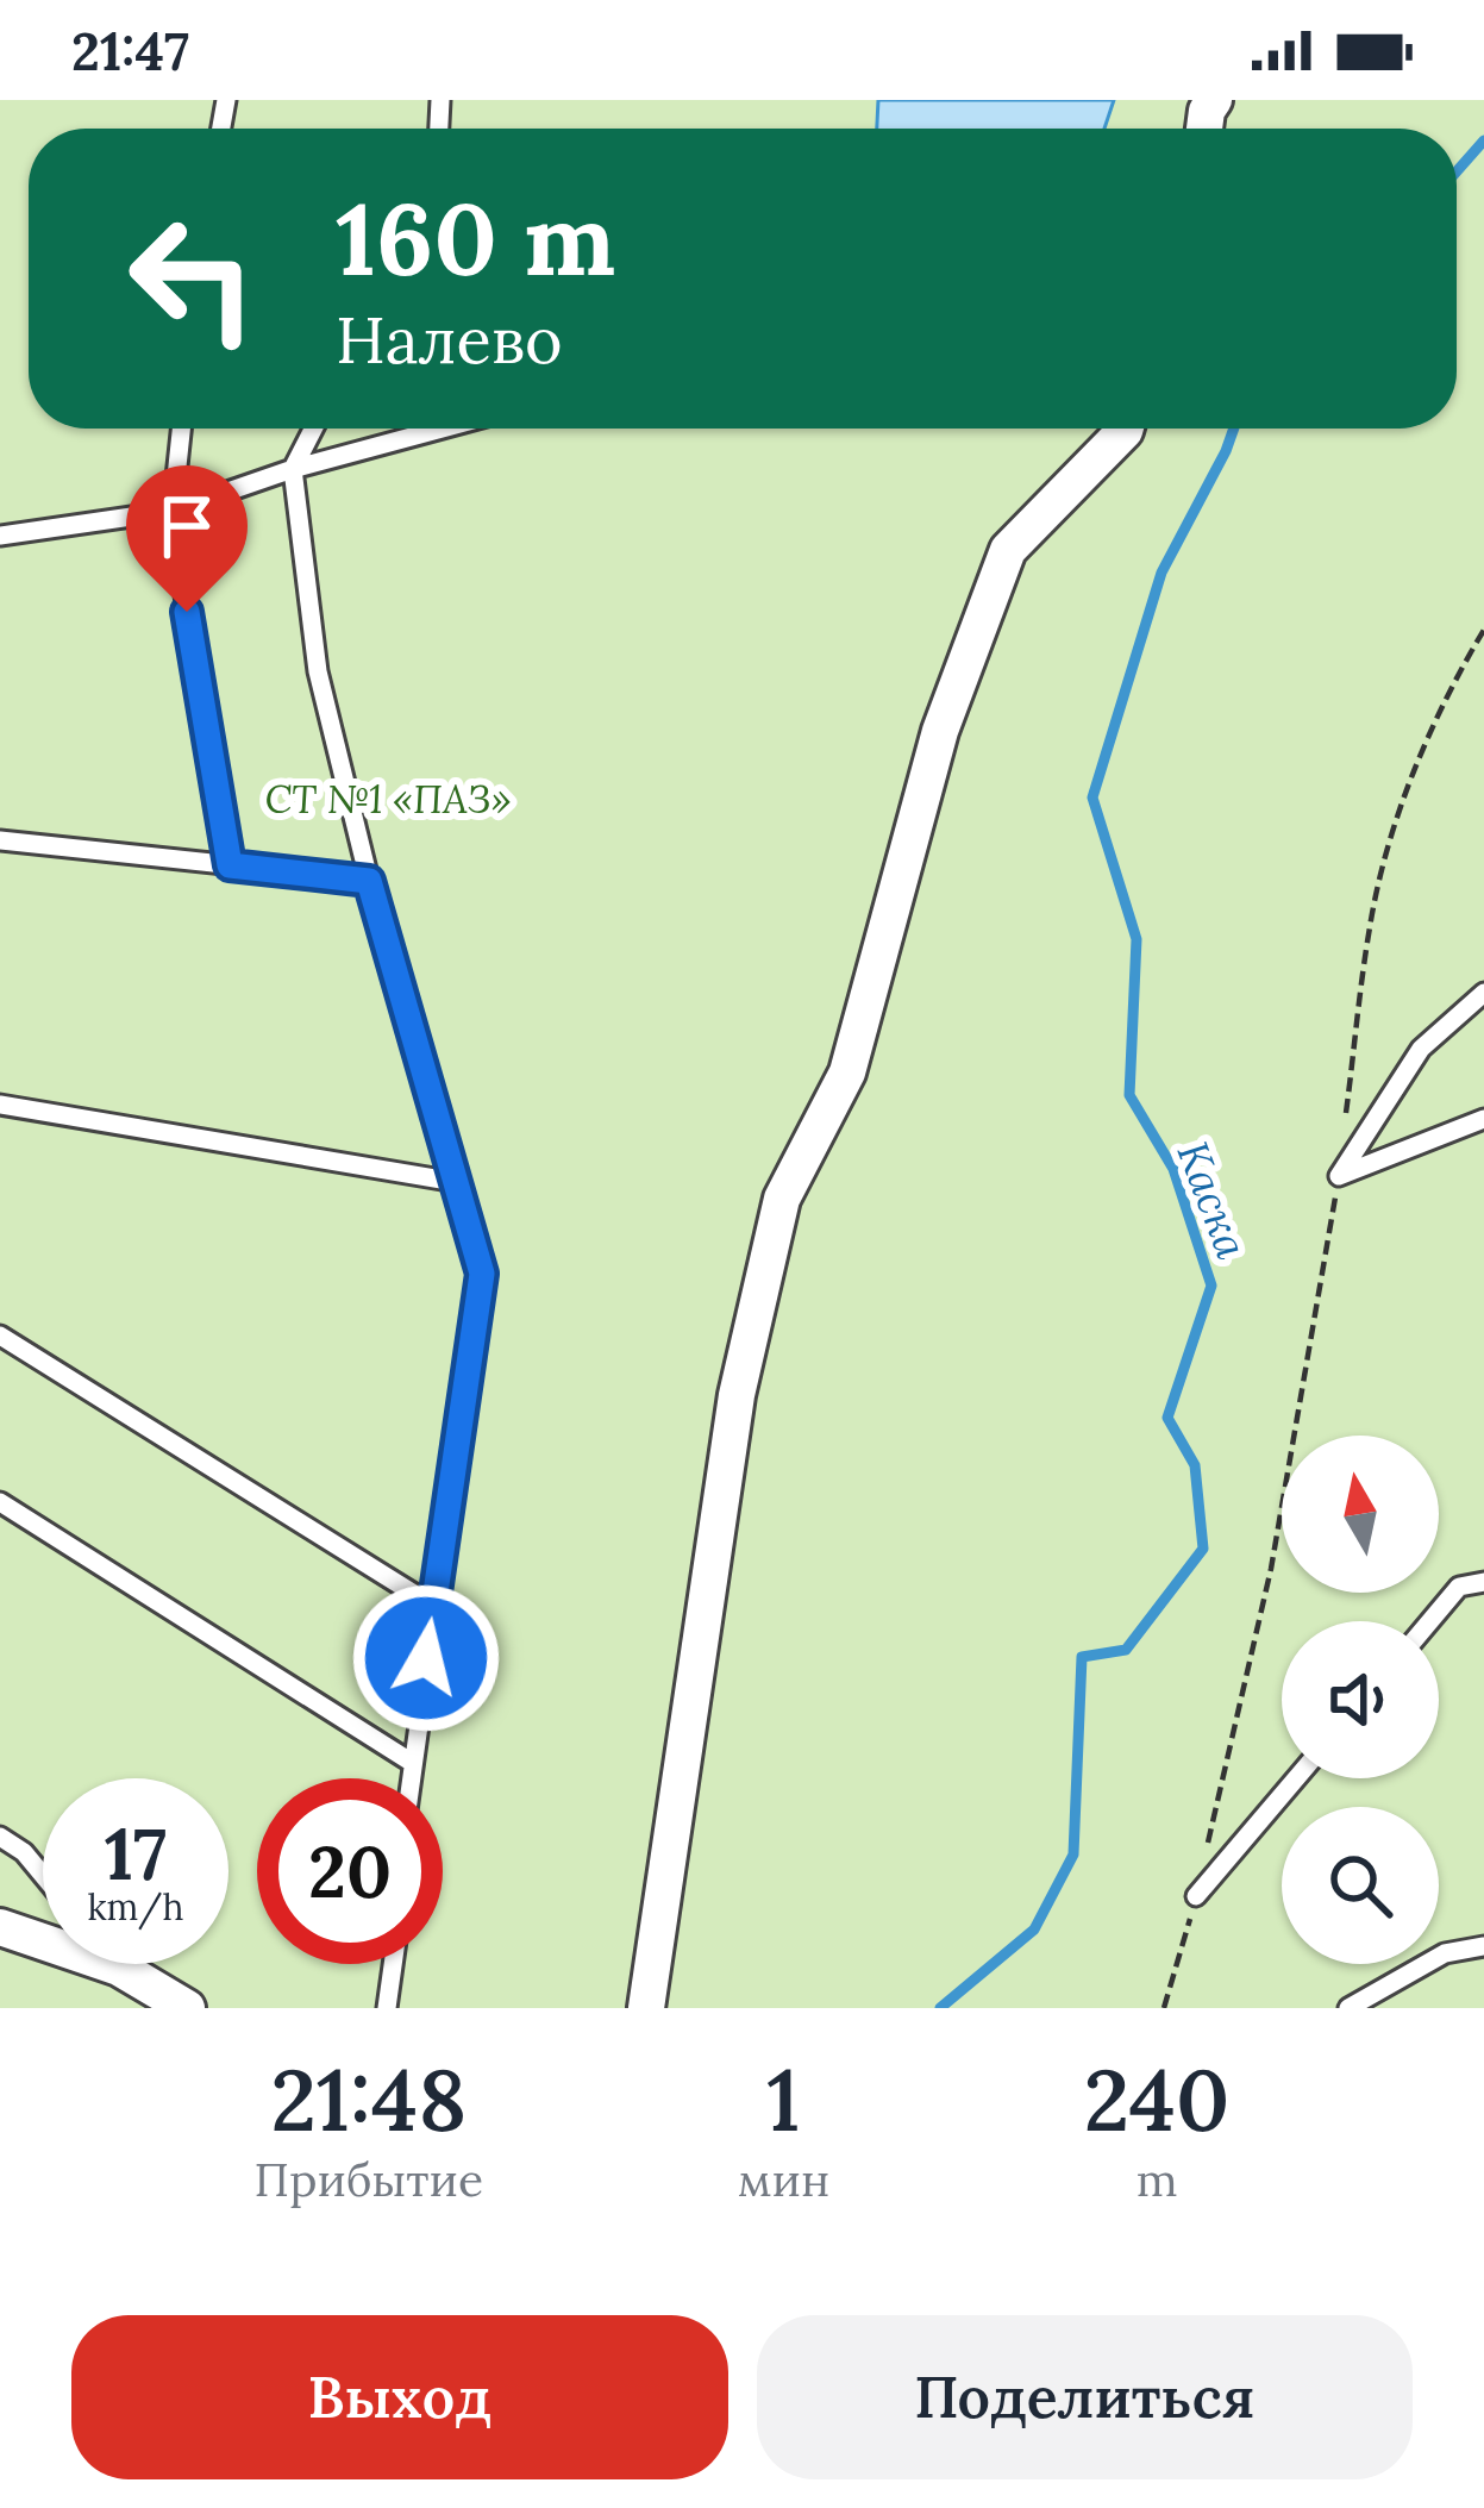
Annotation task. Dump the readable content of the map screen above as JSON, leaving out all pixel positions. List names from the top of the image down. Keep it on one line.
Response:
{"water":["Каска"],"parks":["СТ №1 «ПАЗ»"],"north":"top","page":{"status":"21:47","turn":["160 m","Налево"],"speed":"17 km/h","limit":"20","eta":["21:48","Прибытие","1","мин","240","m"],"buttons":["Выход","Поделиться"]}}
